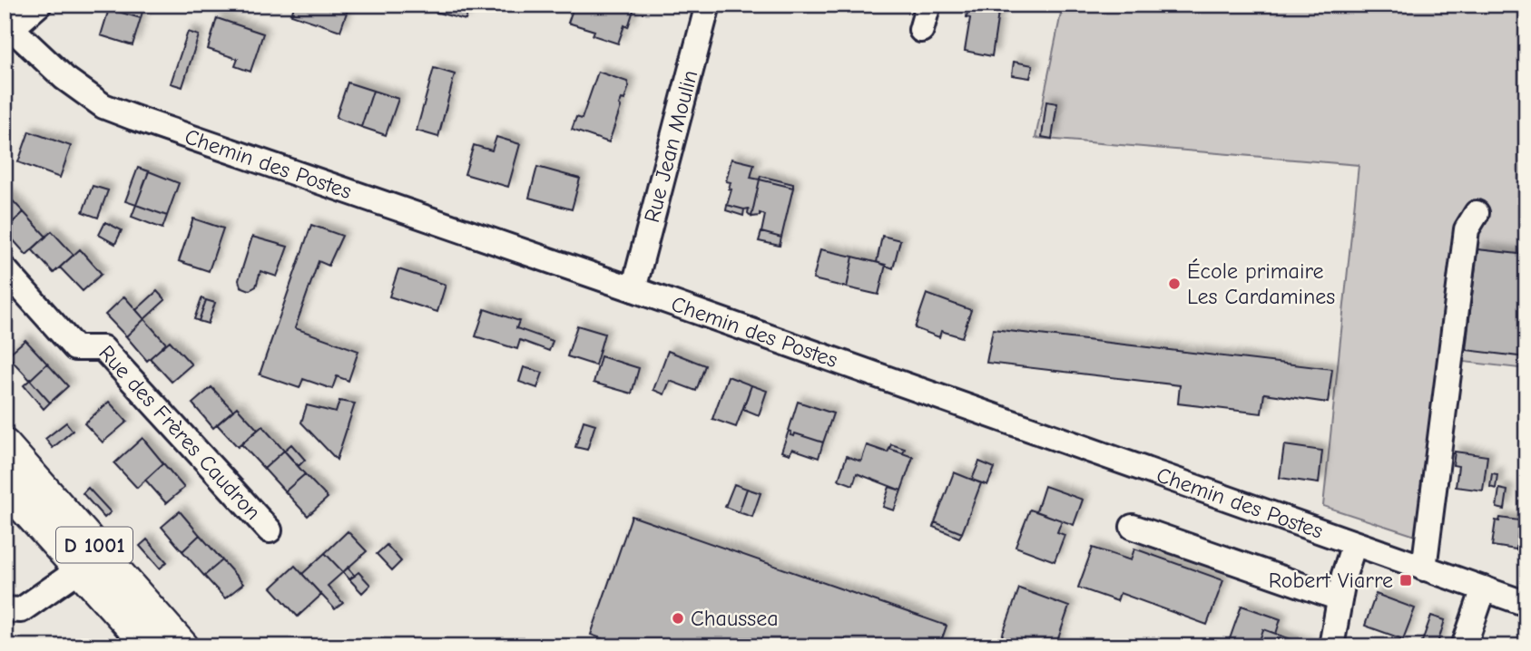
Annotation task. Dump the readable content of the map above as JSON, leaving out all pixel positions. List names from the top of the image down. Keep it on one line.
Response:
{"streets":{"main road":["D 1001"],"street":["Rue Jean Moulin","Chemin des Postes","Rue des Frères Caudron"]},"crossings":[["Rue Jean Moulin","Chemin des Postes"]],"places":{"other":["École primaire Les Cardamines","Chaussea"],"transit":["Robert Viarre"]}}
